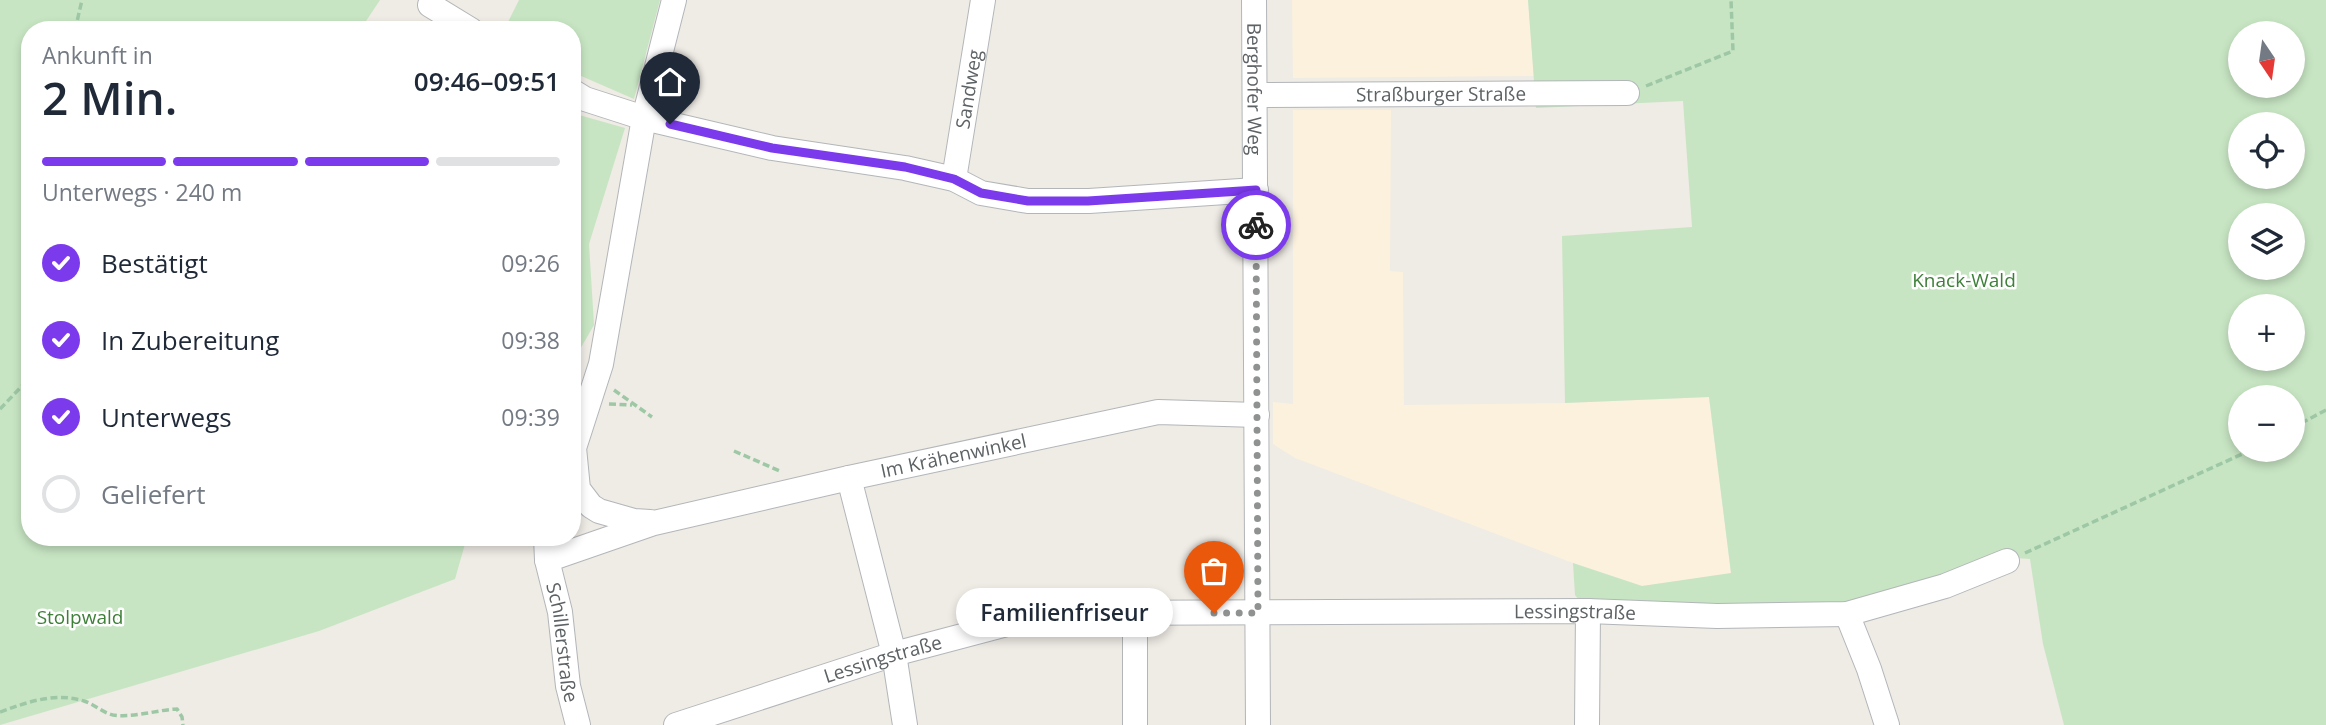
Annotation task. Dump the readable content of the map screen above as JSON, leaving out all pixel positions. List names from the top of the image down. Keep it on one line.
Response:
{"streets":{"street":["Sandweg","Berghofer Weg","Straßburger Straße","Im Krähenwinkel","Lessingstraße","Schillerstraße"]},"crossings":[["Berghofer Weg","Straßburger Straße"],["Berghofer Weg","Im Krähenwinkel"],["Berghofer Weg","Lessingstraße"]],"parks":["Knack-Wald","Stolpwald"],"places":["Familienfriseur"],"north":"bottom","page":{"map_buttons":["+","−"],"heading":["2 Min.","Ankunft in","09:46–09:51"],"bar":"Unterwegs · 240 m","list":[["Bestätigt","09:26"],["In Zubereitung","09:38"],["Unterwegs","09:39"],"Geliefert"],"bubble":"Familienfriseur"}}
